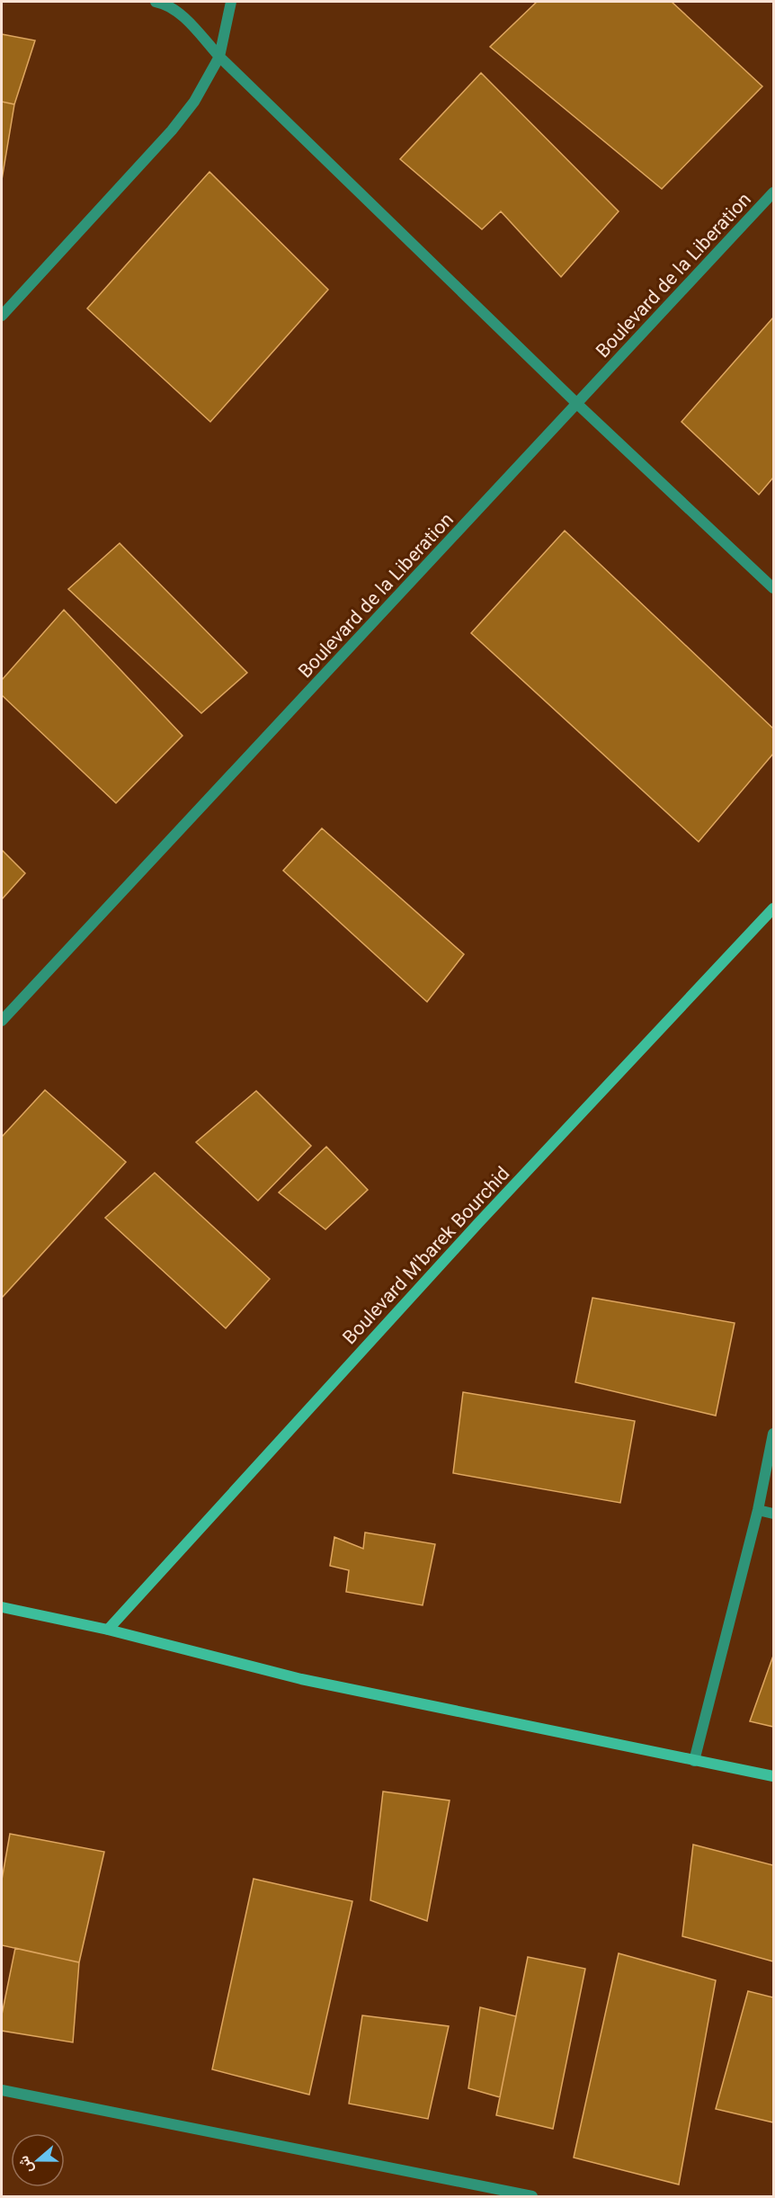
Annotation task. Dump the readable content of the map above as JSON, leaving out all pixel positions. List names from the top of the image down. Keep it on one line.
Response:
{"streets":{"street":["Boulevard de la Liberation","Boulevard M'barek Bourchid"]},"north":"left"}
